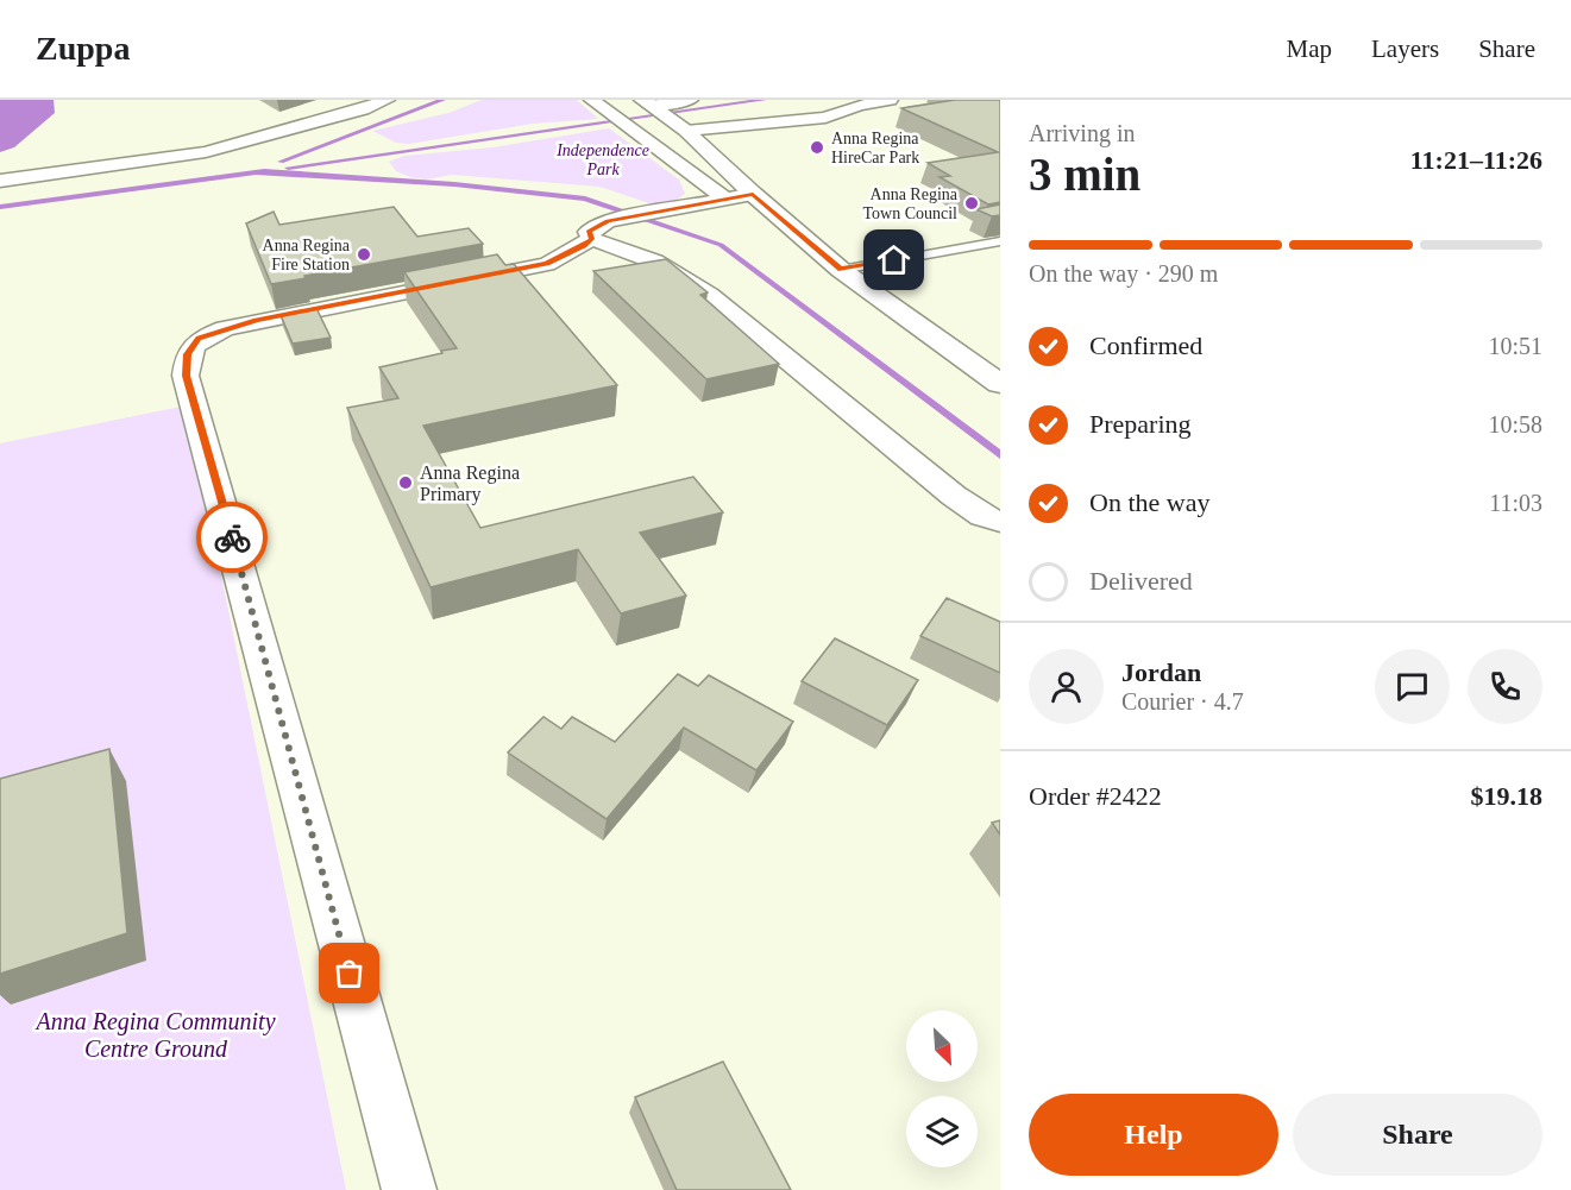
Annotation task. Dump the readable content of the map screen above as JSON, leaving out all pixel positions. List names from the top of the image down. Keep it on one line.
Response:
{"parks":["Independence Park","Anna Regina Community Centre Ground"],"places":["Anna Regina HireCar Park","Anna Regina Town Council","Anna Regina Fire Station","Anna Regina Primary"],"north":"bottom right","page":{"header":"Zuppa","nav":["Map","Layers","Share"],"heading":["3 min","Arriving in","11:21–11:26"],"panel":["Jordan","Courier · 4.7","Order #2422","$19.18"],"bar":"On the way · 290 m","list":[["Confirmed","10:51"],["Preparing","10:58"],["On the way","11:03"],"Delivered"],"buttons":["Help","Share"]}}
